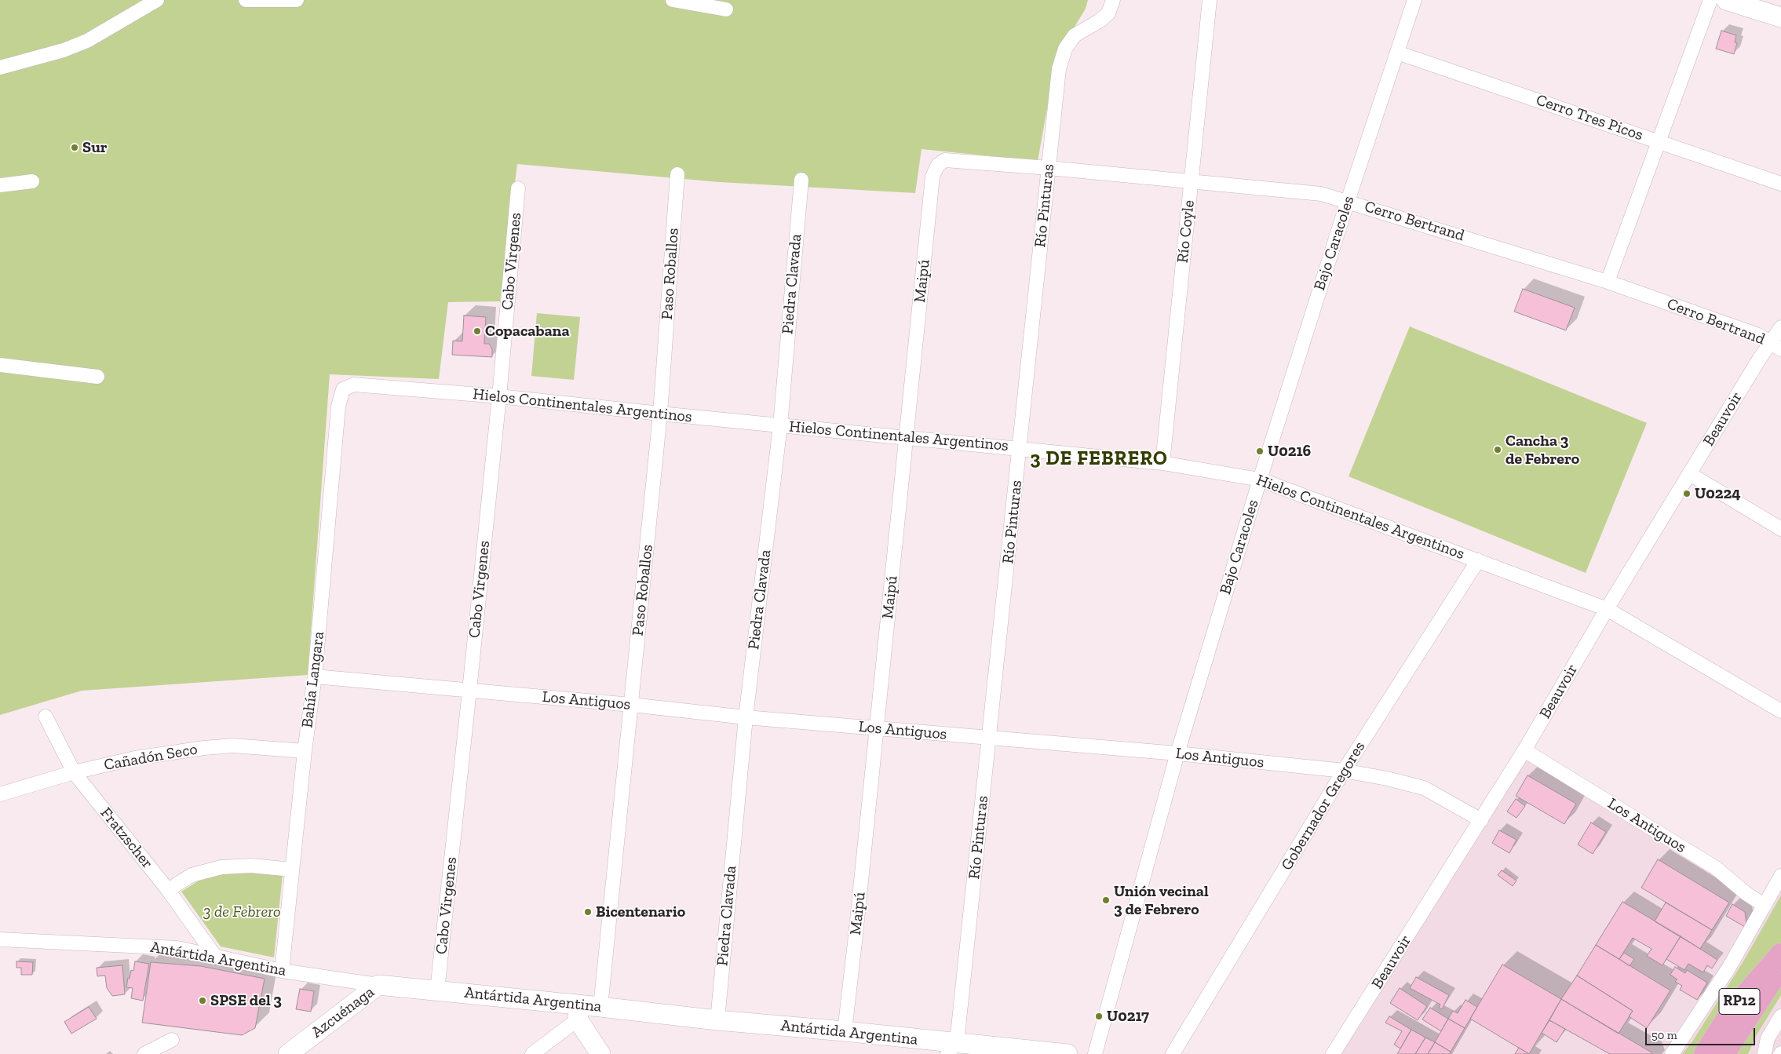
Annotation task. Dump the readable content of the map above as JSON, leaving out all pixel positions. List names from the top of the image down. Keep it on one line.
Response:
{"streets":{"main road":["RP12"],"street":["Cerro Tres Picos","Río Pinturas","Cerro Bertrand","Río Coyle","Bajo Caracoles","Cabo Virgenes","Paso Roballos","Maipú","Piedra Clavada","Hielos Continentales Argentinos","Beauvoir","Bahía Langara","Los Antiguos","Cañadón Seco","Gobernador Gregores","Fratzscher","Antártida Argentina","Azcuénaga"]},"crossings":[["Cerro Tres Picos","Bajo Caracoles"],["Río Pinturas","Cerro Bertrand"],["Río Pinturas","Hielos Continentales Argentinos"],["Río Pinturas","Los Antiguos"],["Río Pinturas","Antártida Argentina"],["Cerro Bertrand","Río Coyle"],["Cerro Bertrand","Bajo Caracoles"],["Cerro Bertrand","Maipú"],["Cerro Bertrand","Beauvoir"],["Río Coyle","Hielos Continentales Argentinos"],["Bajo Caracoles","Hielos Continentales Argentinos"],["Bajo Caracoles","Los Antiguos"],["Cabo Virgenes","Hielos Continentales Argentinos"],["Cabo Virgenes","Los Antiguos"],["Cabo Virgenes","Antártida Argentina"],["Paso Roballos","Hielos Continentales Argentinos"],["Paso Roballos","Los Antiguos"],["Paso Roballos","Antártida Argentina"],["Maipú","Hielos Continentales Argentinos"],["Maipú","Los Antiguos"],["Maipú","Antártida Argentina"],["Piedra Clavada","Hielos Continentales Argentinos"],["Piedra Clavada","Los Antiguos"],["Piedra Clavada","Antártida Argentina"],["Hielos Continentales Argentinos","Beauvoir"],["Hielos Continentales Argentinos","Bahía Langara"],["Hielos Continentales Argentinos","Gobernador Gregores"],["Beauvoir","Los Antiguos"],["Bahía Langara","Los Antiguos"],["Bahía Langara","Cañadón Seco"],["Bahía Langara","Antártida Argentina"],["Los Antiguos","Gobernador Gregores"],["Cañadón Seco","Fratzscher"],["Fratzscher","Antártida Argentina"],["Antártida Argentina","Azcuénaga"]],"districts":["3 DE FEBRERO"],"parks":["3 de Febrero"],"places":["Sur","Copacabana","Cancha 3 de Febrero","U0216","U0224","Unión vecinal 3 de Febrero","Bicentenario","SPSE del 3","U0217"],"scale_bar":"50 m"}
